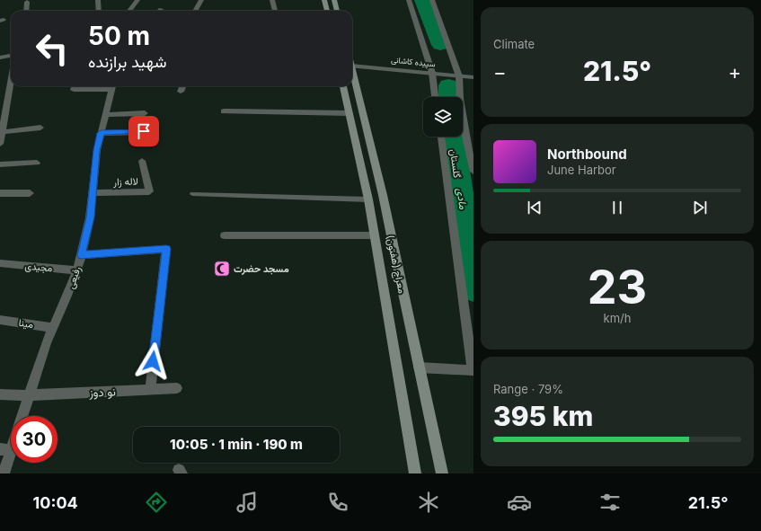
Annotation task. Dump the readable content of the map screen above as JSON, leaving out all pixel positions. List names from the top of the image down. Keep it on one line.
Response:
{"streets":{"main road":["معراج (هفتون)"],"street":["سپیده کاشانی","گلستان","لاله زار","مجیدی","رفیعی","مینا","نو دوز"]},"crossings":[["لاله زار","رفیعی"],["مجیدی","رفیعی"],["رفیعی","مینا"],["رفیعی","نو دوز"]],"water":["مادی"],"places":{"mosque":["مسجد حضرت"]},"page":{"tile":["Climate",["23","km/h"],["Range · 79%","395 km"]],"turn":["50 m","شهید برازنده"],"heat":["−","21.5°","+"],"song":["Northbound","June Harbor"],"limit":"30","trip":"10:05 · 1 min · 190 m","tabs":["10:04","21.5°"]}}
